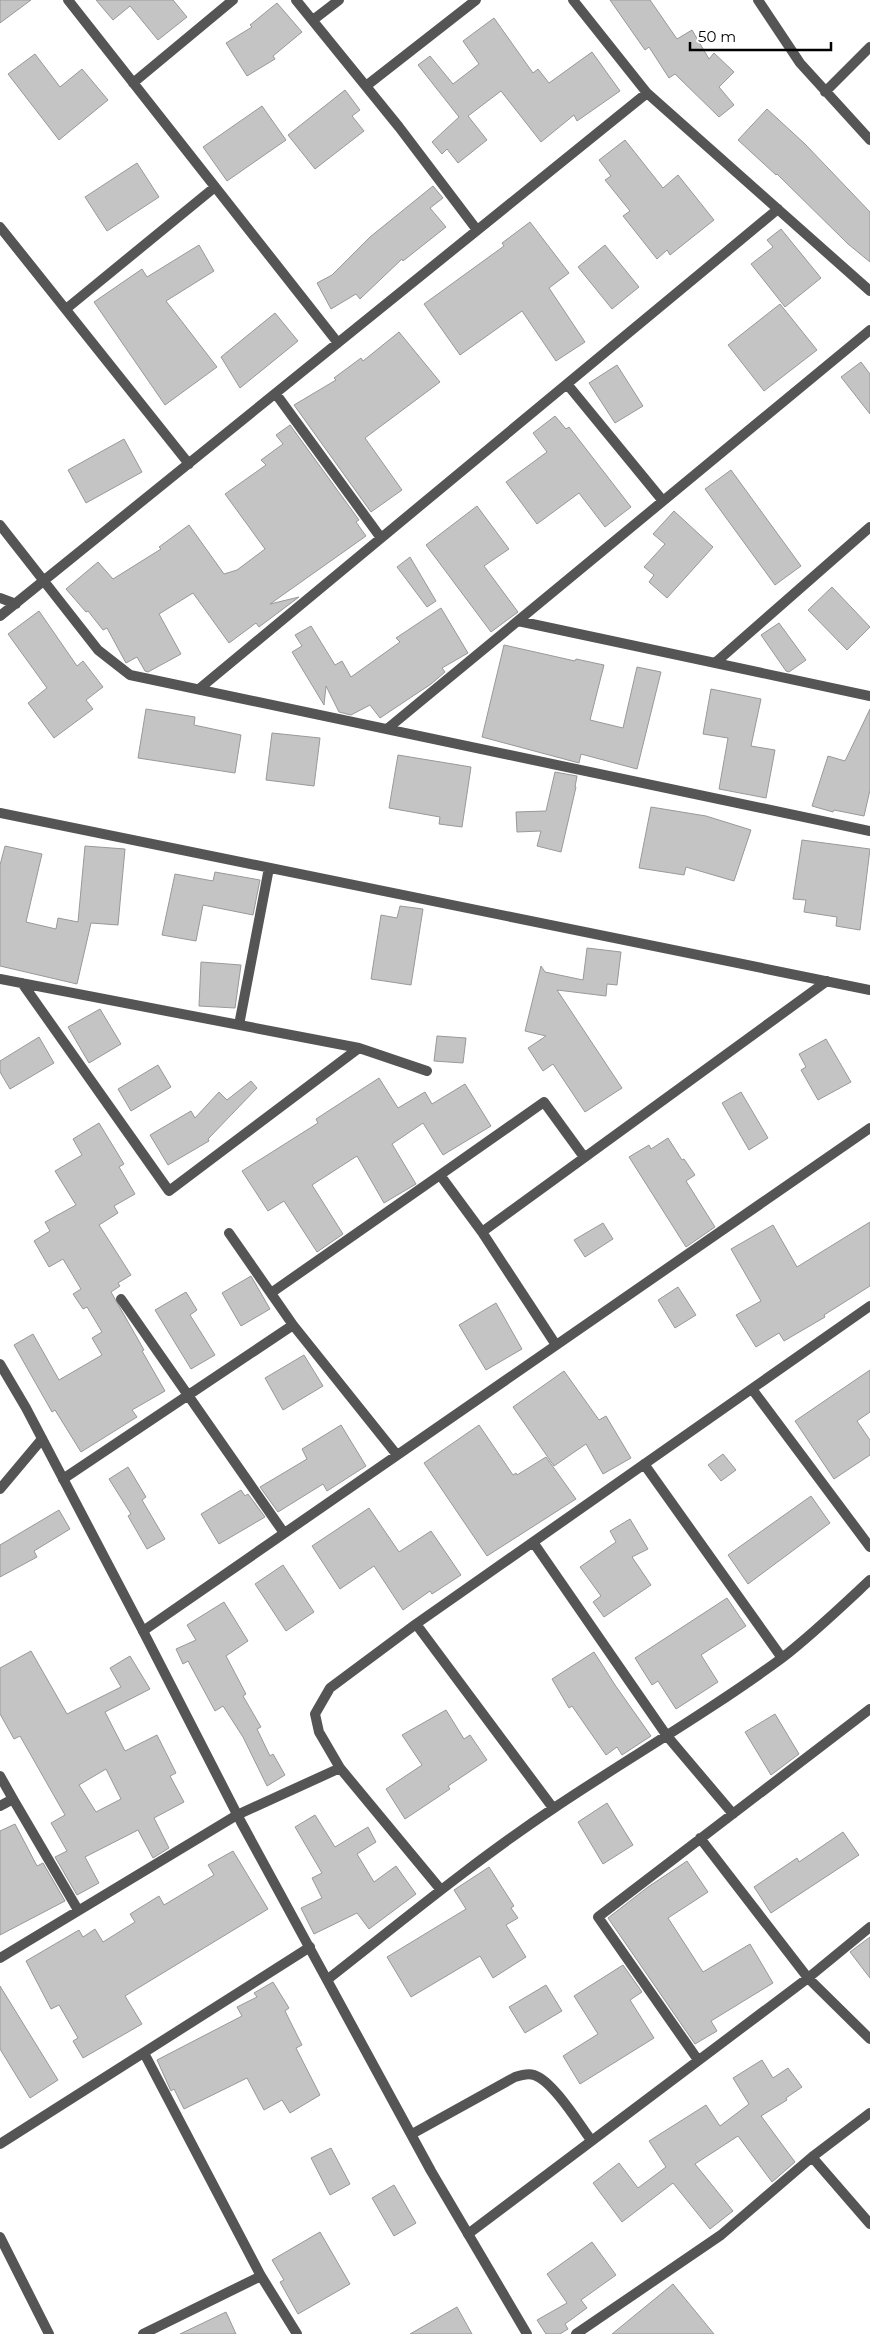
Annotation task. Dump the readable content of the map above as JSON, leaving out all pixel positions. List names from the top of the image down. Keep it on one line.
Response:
{"scale_bar":"50 m"}
